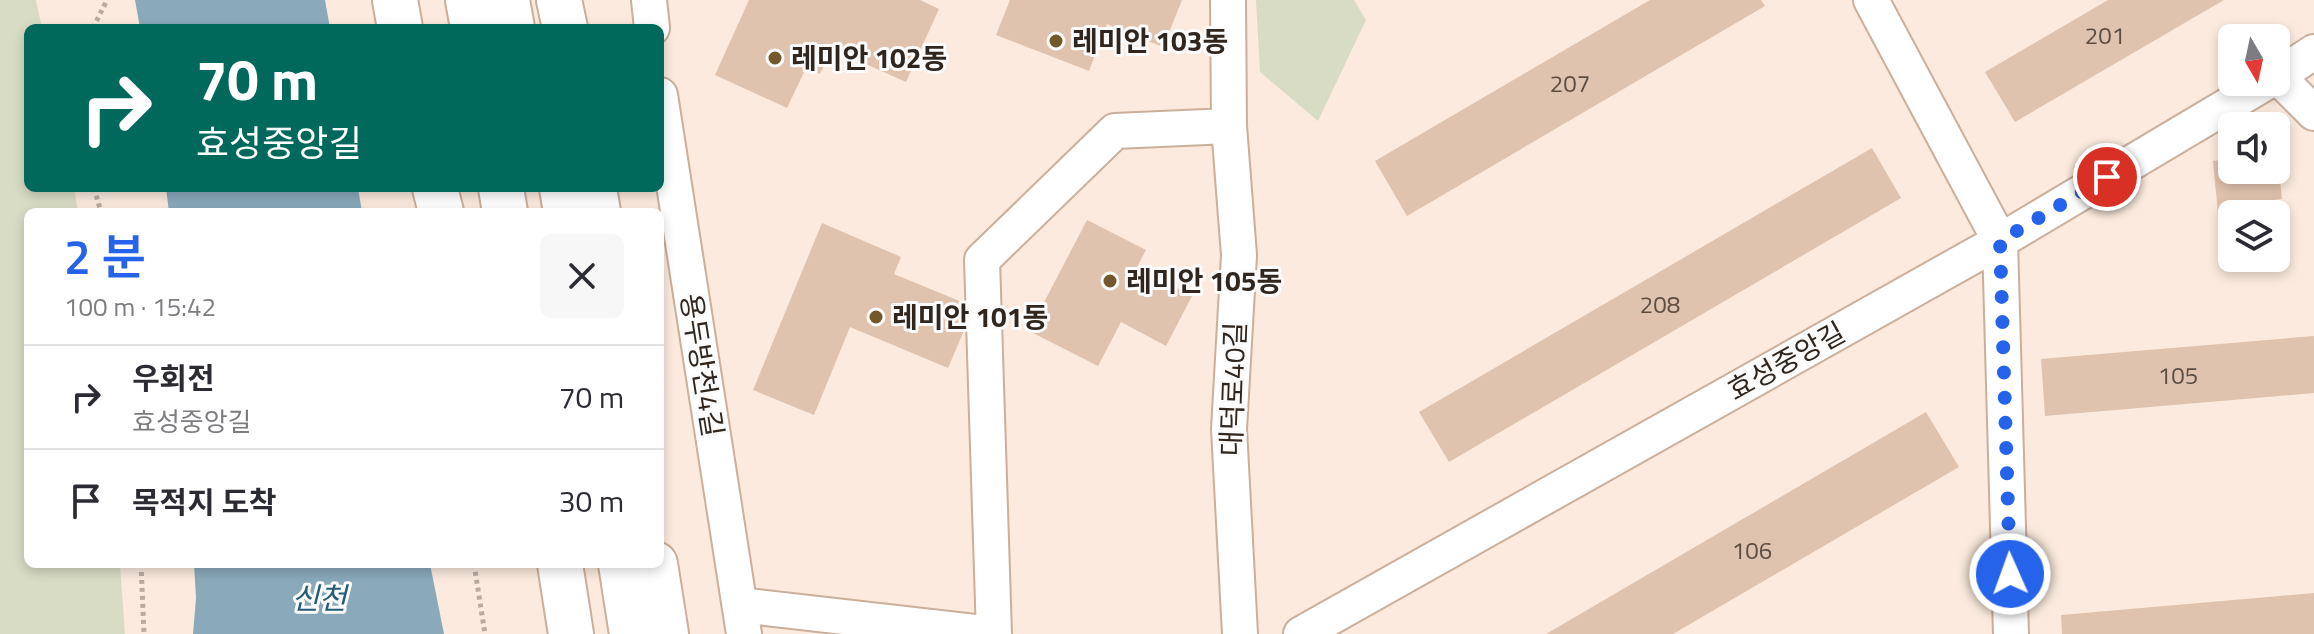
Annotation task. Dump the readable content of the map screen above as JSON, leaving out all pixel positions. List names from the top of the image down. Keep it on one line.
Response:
{"streets":{"street":["효성중앙길","용두방천4길","대덕로40길"]},"water":["신천"],"places":["레미안 103동","레미안 102동","레미안 105동","레미안 101동"],"house_numbers":["201","207","208","105","106"],"north":"bottom","page":{"turn":["70 m","효성중앙길"],"heading":["2 분","100 m · 15:42"],"list":[{"name":"우회전","note":"효성중앙길","value":"70 m"},{"name":"목적지 도착","value":"30 m"}]}}
